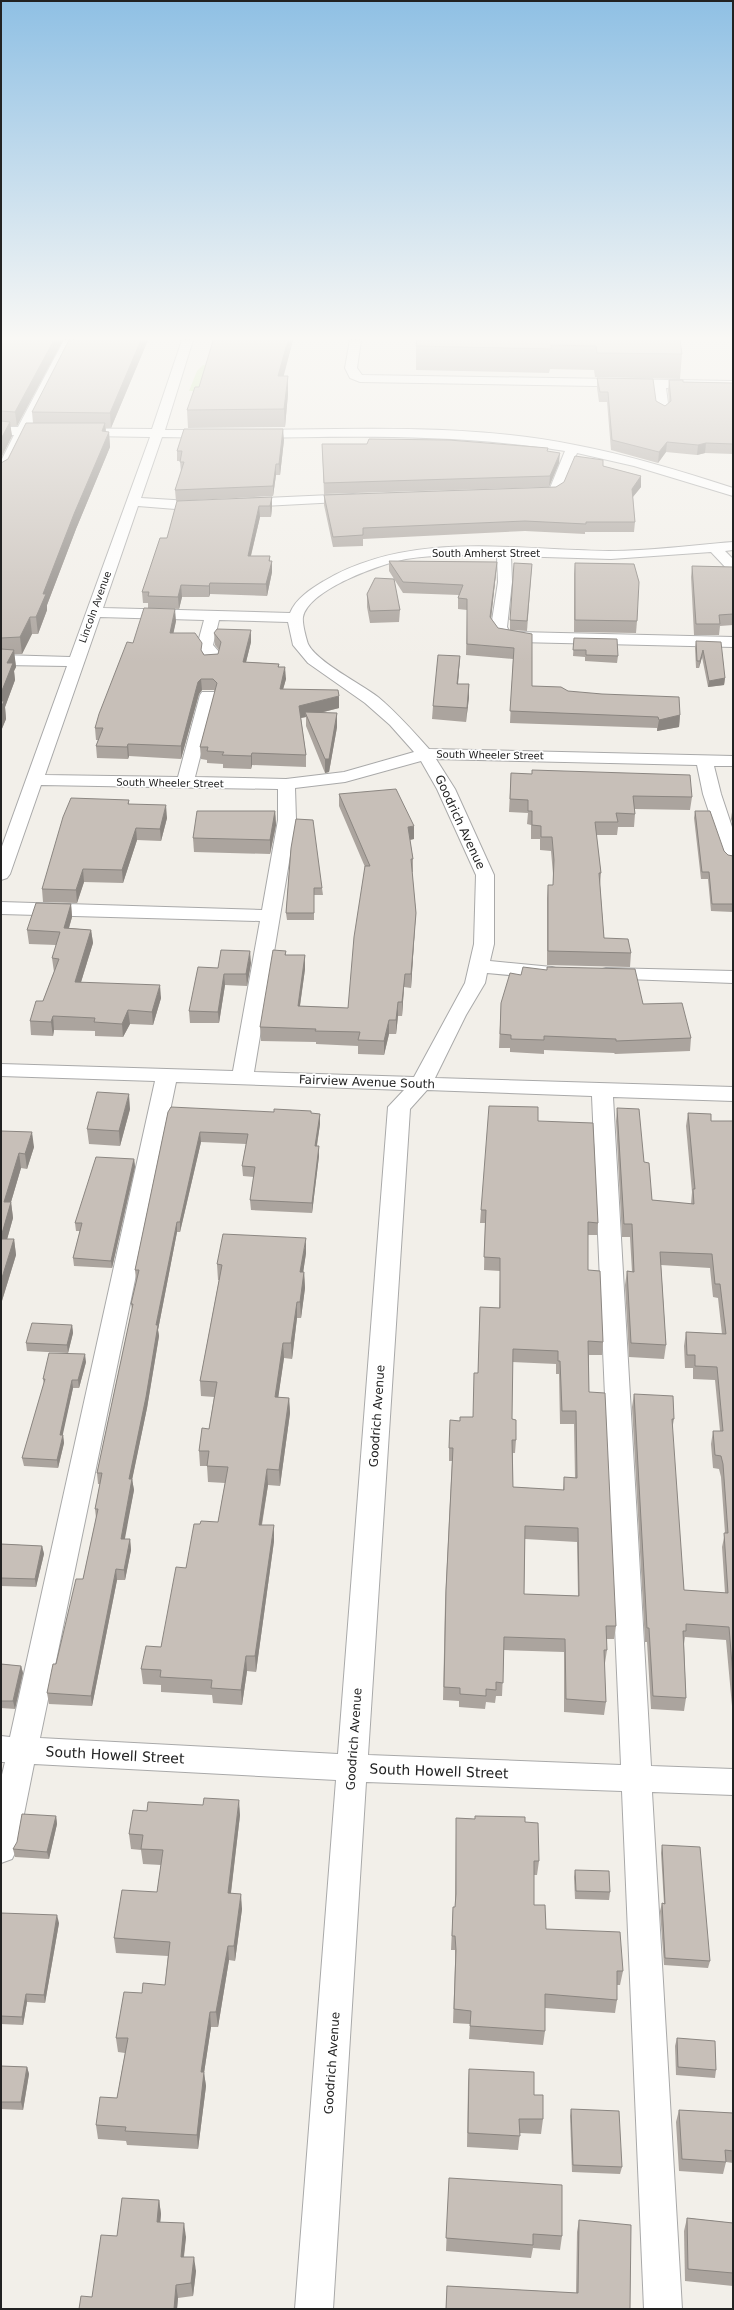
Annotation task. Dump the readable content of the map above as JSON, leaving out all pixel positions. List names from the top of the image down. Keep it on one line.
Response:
{"streets":{"street":["South Amherst Street","Lincoln Avenue","South Wheeler Street","Goodrich Avenue","Fairview Avenue South","South Howell Street"]},"crossings":[["South Amherst Street","Goodrich Avenue"],["Lincoln Avenue","South Wheeler Street"],["South Wheeler Street","Goodrich Avenue"],["Goodrich Avenue","Fairview Avenue South"],["Goodrich Avenue","South Howell Street"]]}
